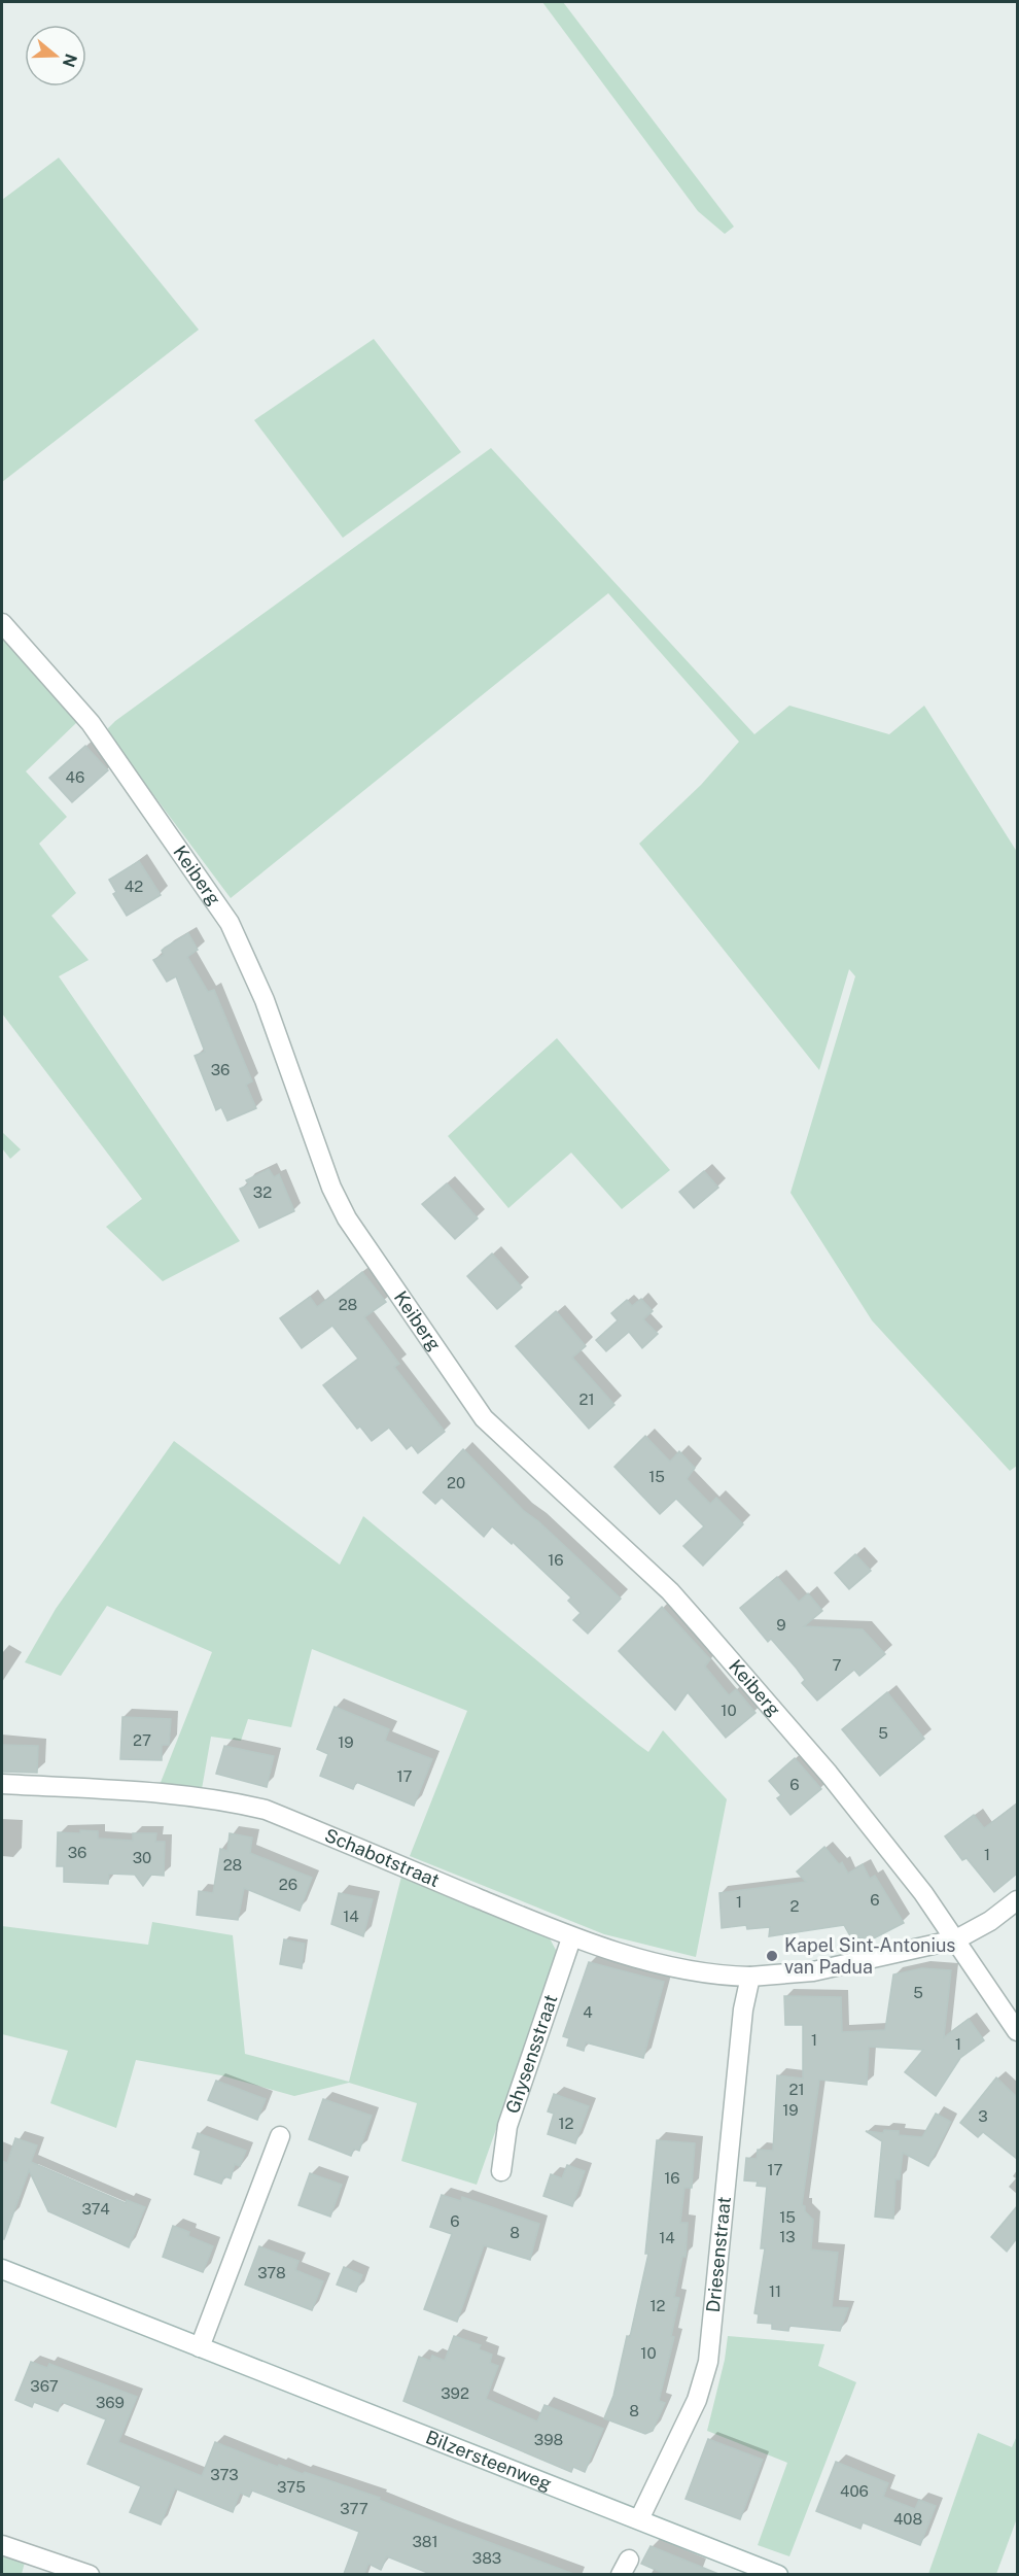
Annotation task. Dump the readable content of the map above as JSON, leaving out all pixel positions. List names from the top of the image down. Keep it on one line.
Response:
{"streets":{"street":["Keiberg","Schabotstraat","Ghysensstraat","Driesenstraat","Bilzersteenweg"]},"crossings":[["Keiberg","Schabotstraat"],["Schabotstraat","Ghysensstraat"],["Schabotstraat","Driesenstraat"],["Driesenstraat","Bilzersteenweg"]],"places":["Kapel Sint-Antonius van Padua"],"house_numbers":["46","42","36","32","28","21","15","20","16","9","7","10","5","27","19","17","6","36","1","30","28","26","6","1","2","14","5","4","1","1","21","19","3","12","17","16","374","15","6","8","13","14","378","11","12","10","367","392","369","8","398","373","375","406","377","408","381","383"],"north":"right"}
